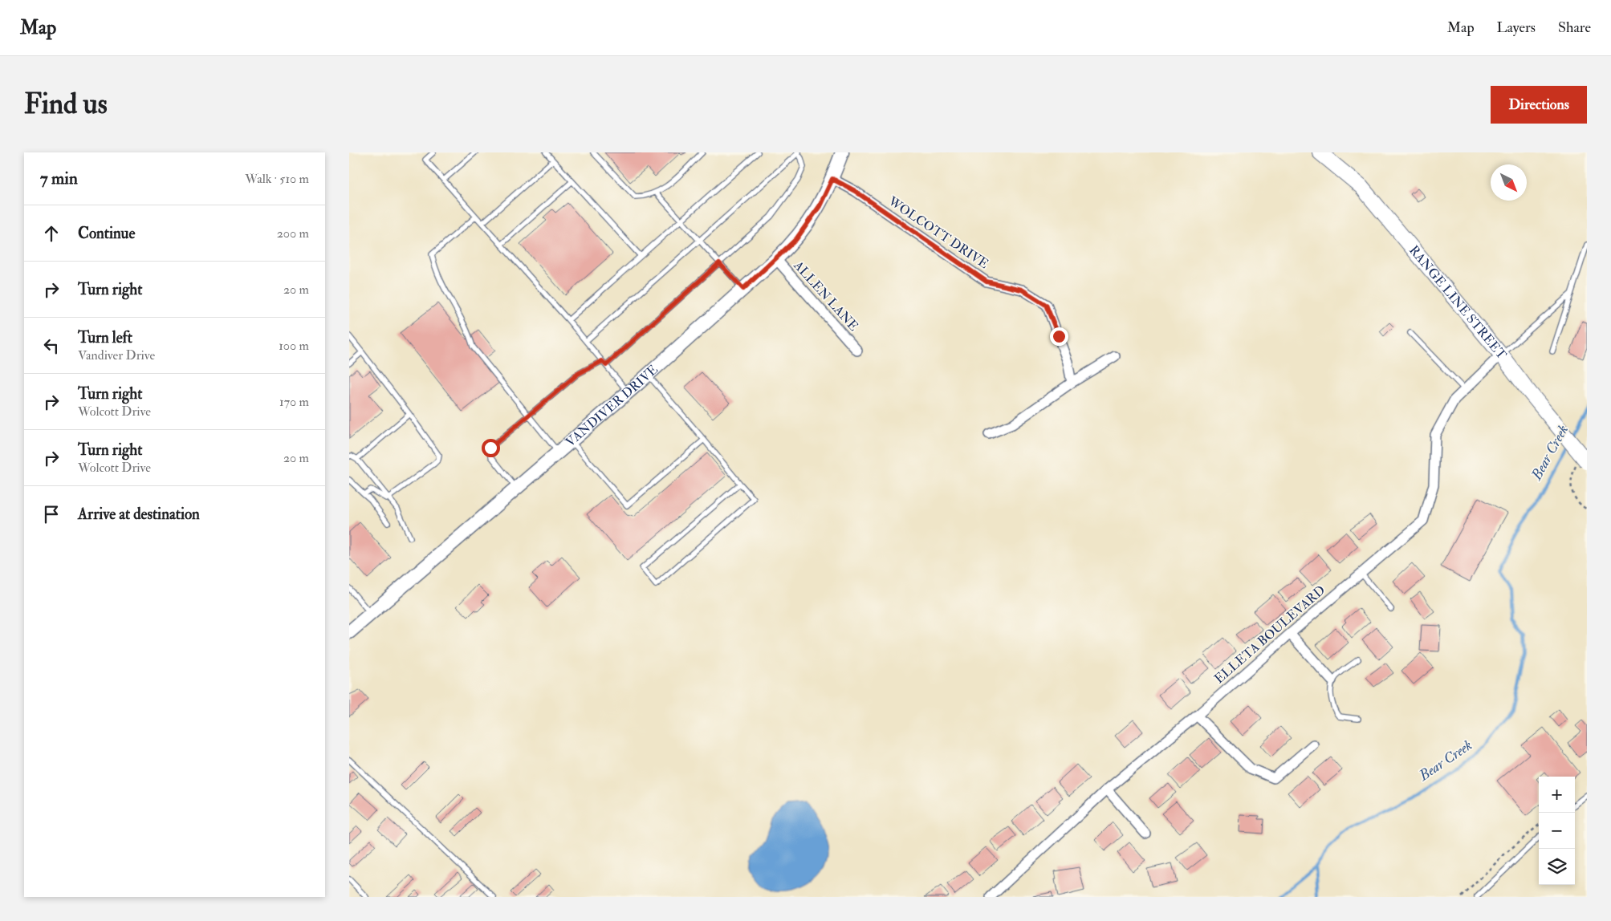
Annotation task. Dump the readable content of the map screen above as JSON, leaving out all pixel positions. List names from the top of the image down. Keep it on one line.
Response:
{"streets":{"main road":["RANGE LINE STREET","VANDIVER DRIVE"],"street":["WOLCOTT DRIVE","ALLEN LANE","ELLETA BOULEVARD"]},"crossings":[["WOLCOTT DRIVE","VANDIVER DRIVE"],["ALLEN LANE","VANDIVER DRIVE"],["RANGE LINE STREET","ELLETA BOULEVARD"]],"water":["Bear Creek"],"north":"bottom right","page":{"header":"Map","nav":["Map","Layers","Share"],"buttons":"Directions","title":"Find us","heading":["7 min","Walk · 510 m"],"list":[["Continue","200 m"],["Turn right","20 m"],["Turn left","Vandiver Drive","100 m"],["Turn right","Wolcott Drive","170 m"],["Turn right","Wolcott Drive","20 m"],"Arrive at destination"],"map_buttons":["+","−"]}}
